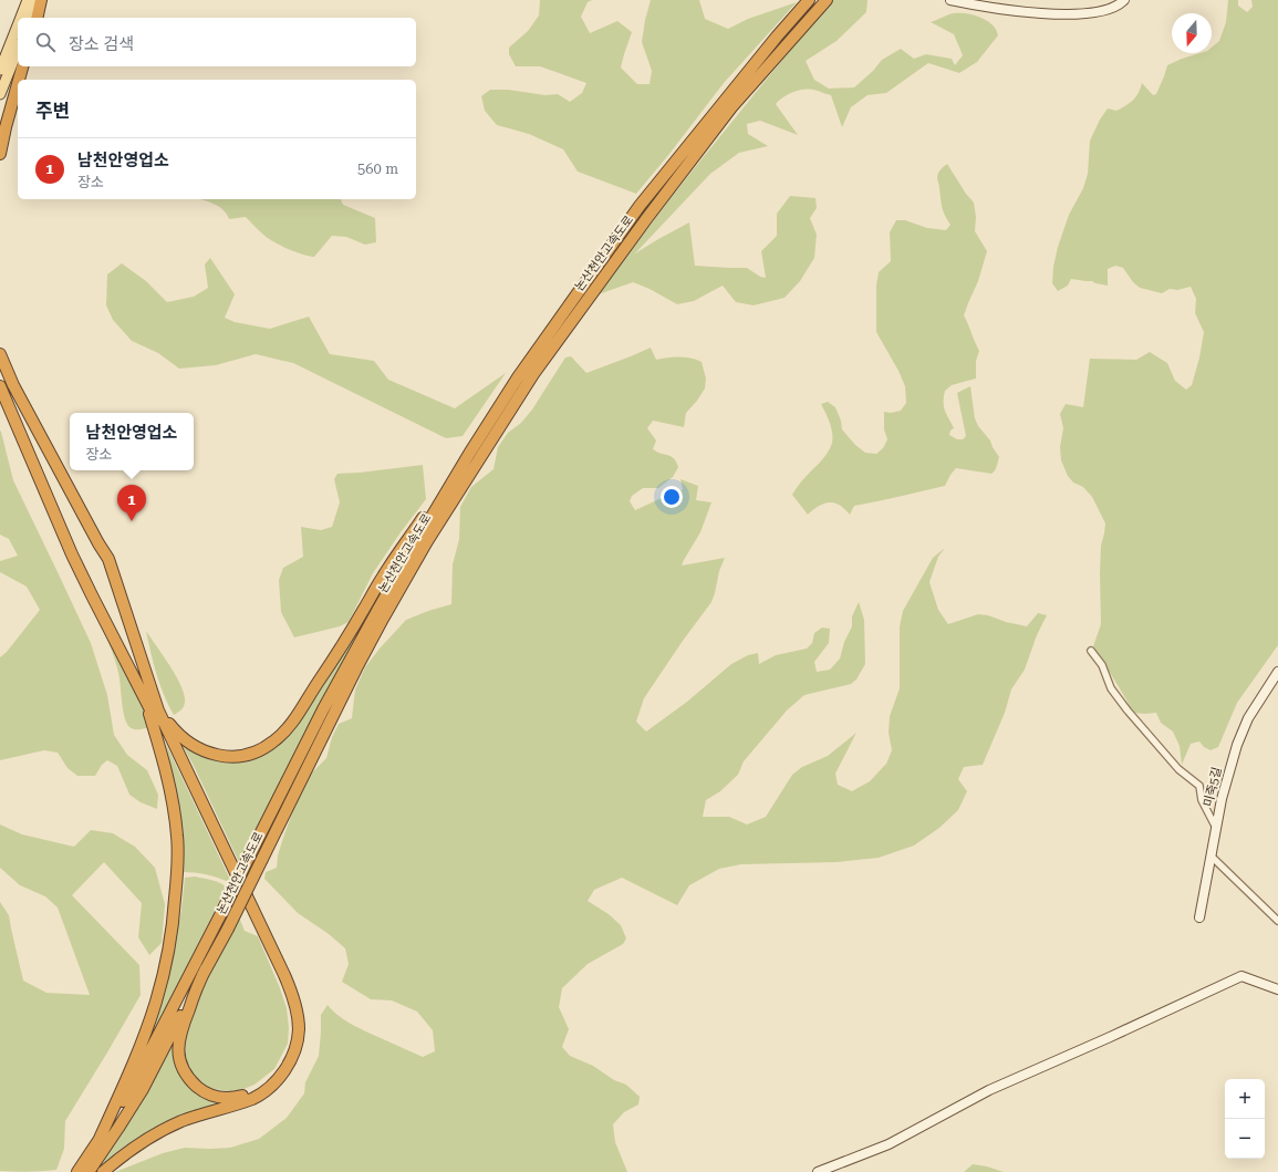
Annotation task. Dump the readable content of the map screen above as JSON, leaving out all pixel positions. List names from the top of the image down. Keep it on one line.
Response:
{"streets":{"highway":["논산천안고속도로"],"street":["미죽5길"]},"north":"bottom","page":{"search":"장소 검색","heading":"주변","list":[{"mark":"1","name":"남천안영업소","note":"장소","value":"560 m"}],"popup":["남천안영업소","장소"],"pins":"1","map_buttons":["+","−"]}}
